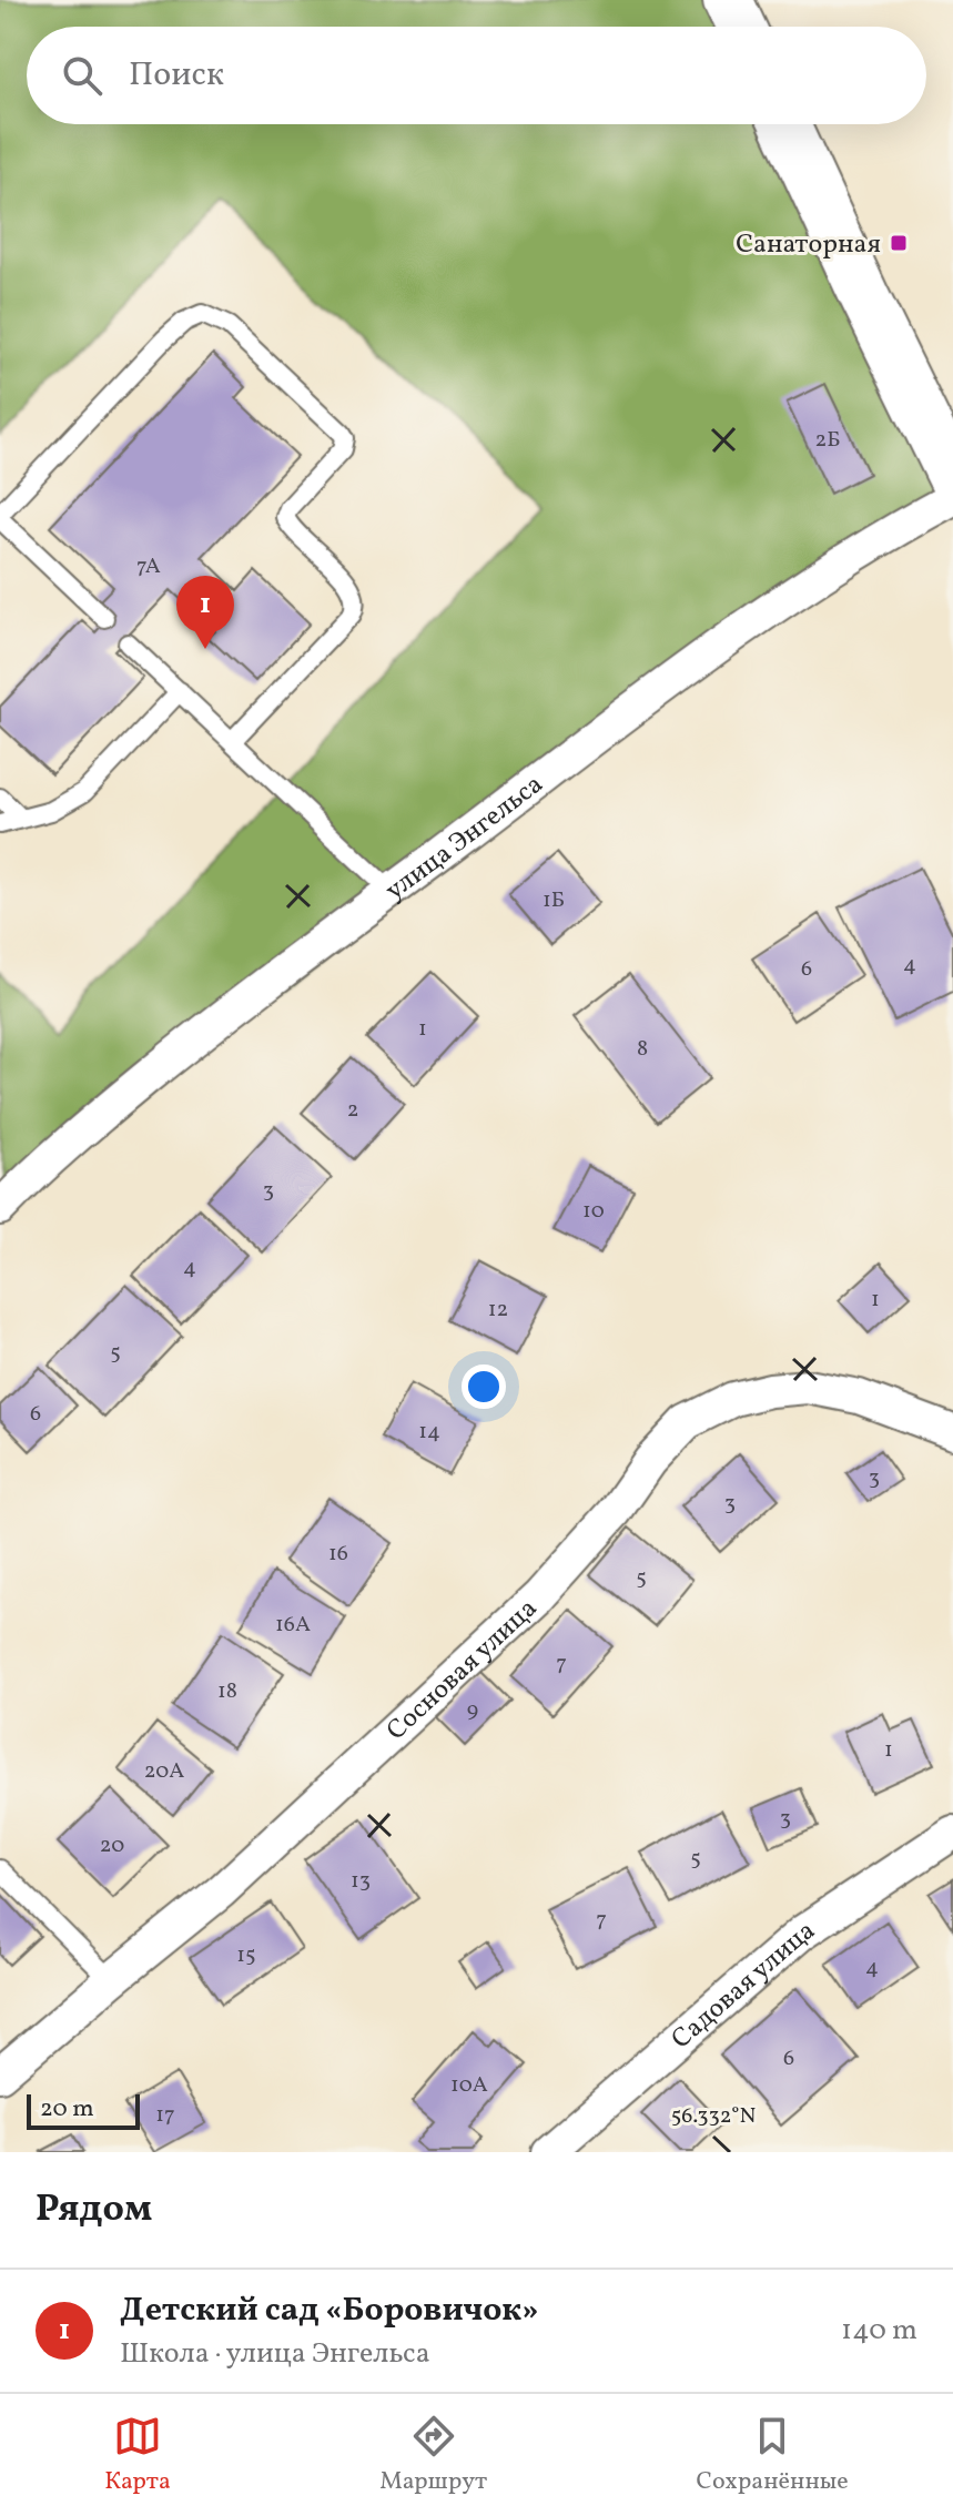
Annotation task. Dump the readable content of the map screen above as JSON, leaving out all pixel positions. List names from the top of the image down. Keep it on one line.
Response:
{"streets":{"street":["улица Энгельса","Сосновая улица","Садовая улица"]},"places":{"transit":["Санаторная"]},"house_numbers":["2Б","7А","1Б","4","6","1","8","2","3","10","4","1","12","5","6","14","3","3","16","5","16А","7","18","9","1","20А","3","20","5","13","7","15","4","6","10А","17"],"scale_bar":"20 m","page":{"search":"Поиск","pins":"1","scale":"20 m","heading":"Рядом","list":[{"mark":"1","name":"Детский сад «Боровичок»","note":"Школа · улица Энгельса","value":"140 m"}],"nav":["Карта","Маршрут","Сохранённые"]},"coordinates":["56.332°N"]}
